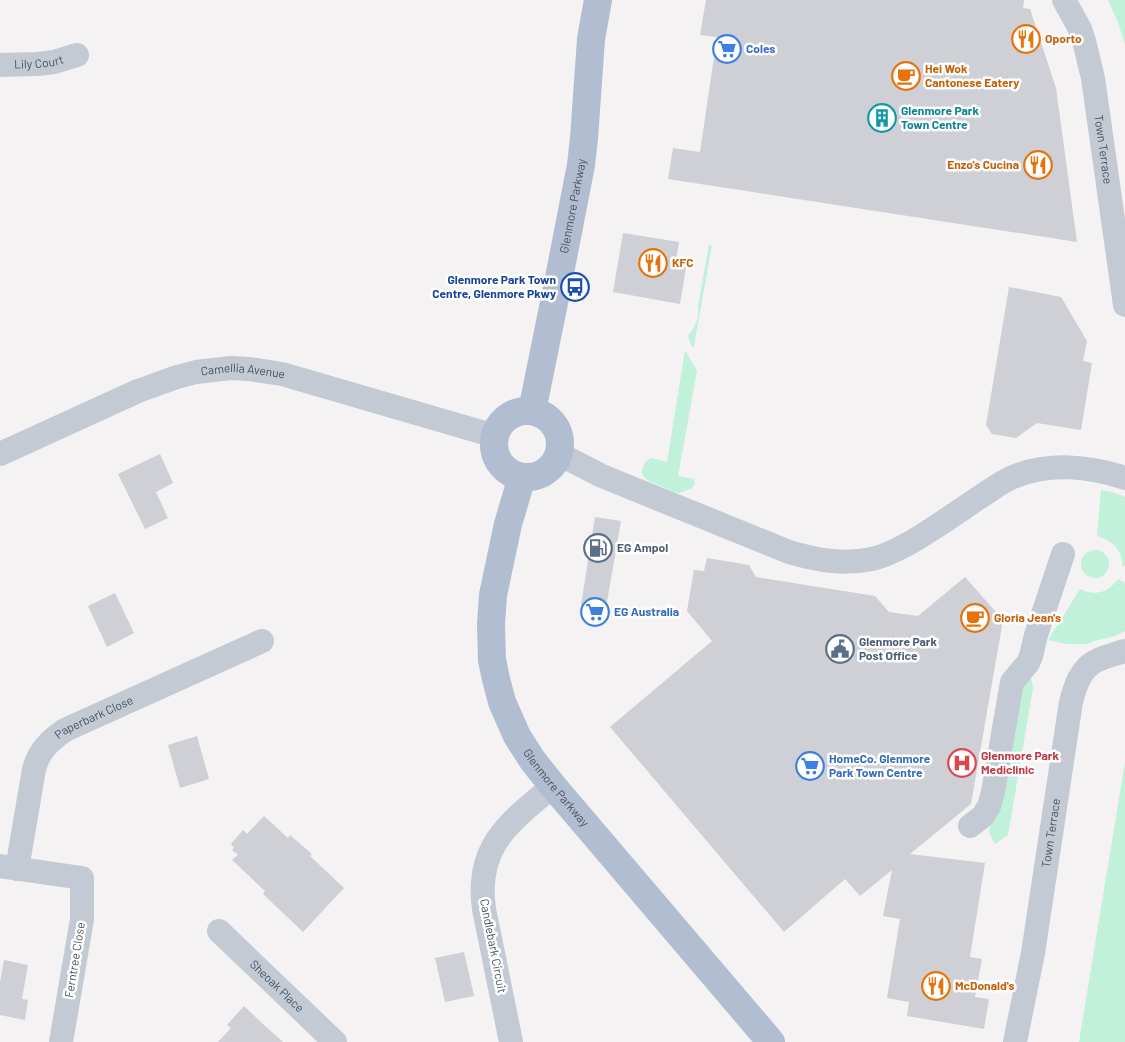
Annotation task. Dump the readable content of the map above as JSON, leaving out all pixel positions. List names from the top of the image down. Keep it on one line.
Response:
{"streets":{"main road":["Glenmore Parkway"],"street":["Lily Court","Town Terrace","Camellia Avenue","Paperbark Close","Candlebark Circuit","Ferntree Close","Sheoak Place"]},"crossings":[["Glenmore Parkway","Camellia Avenue"],["Glenmore Parkway","Candlebark Circuit"],["Paperbark Close","Ferntree Close"]],"places":{"restaurant":["Oporto","Enzo's Cucina","KFC","McDonald's"],"supermarket":["Coles","EG Australia","HomeCo. Glenmore Park Town Centre"],"cafe":["Hei Wok Cantonese Eatery","Gloria Jean's"],"building":["Glenmore Park Town Centre"],"bus stop":["Glenmore Park Town Centre, Glenmore Pkwy"],"fuel station":["EG Ampol"],"public building":["Glenmore Park Post Office"],"hospital":["Glenmore Park Mediclinic"]}}
